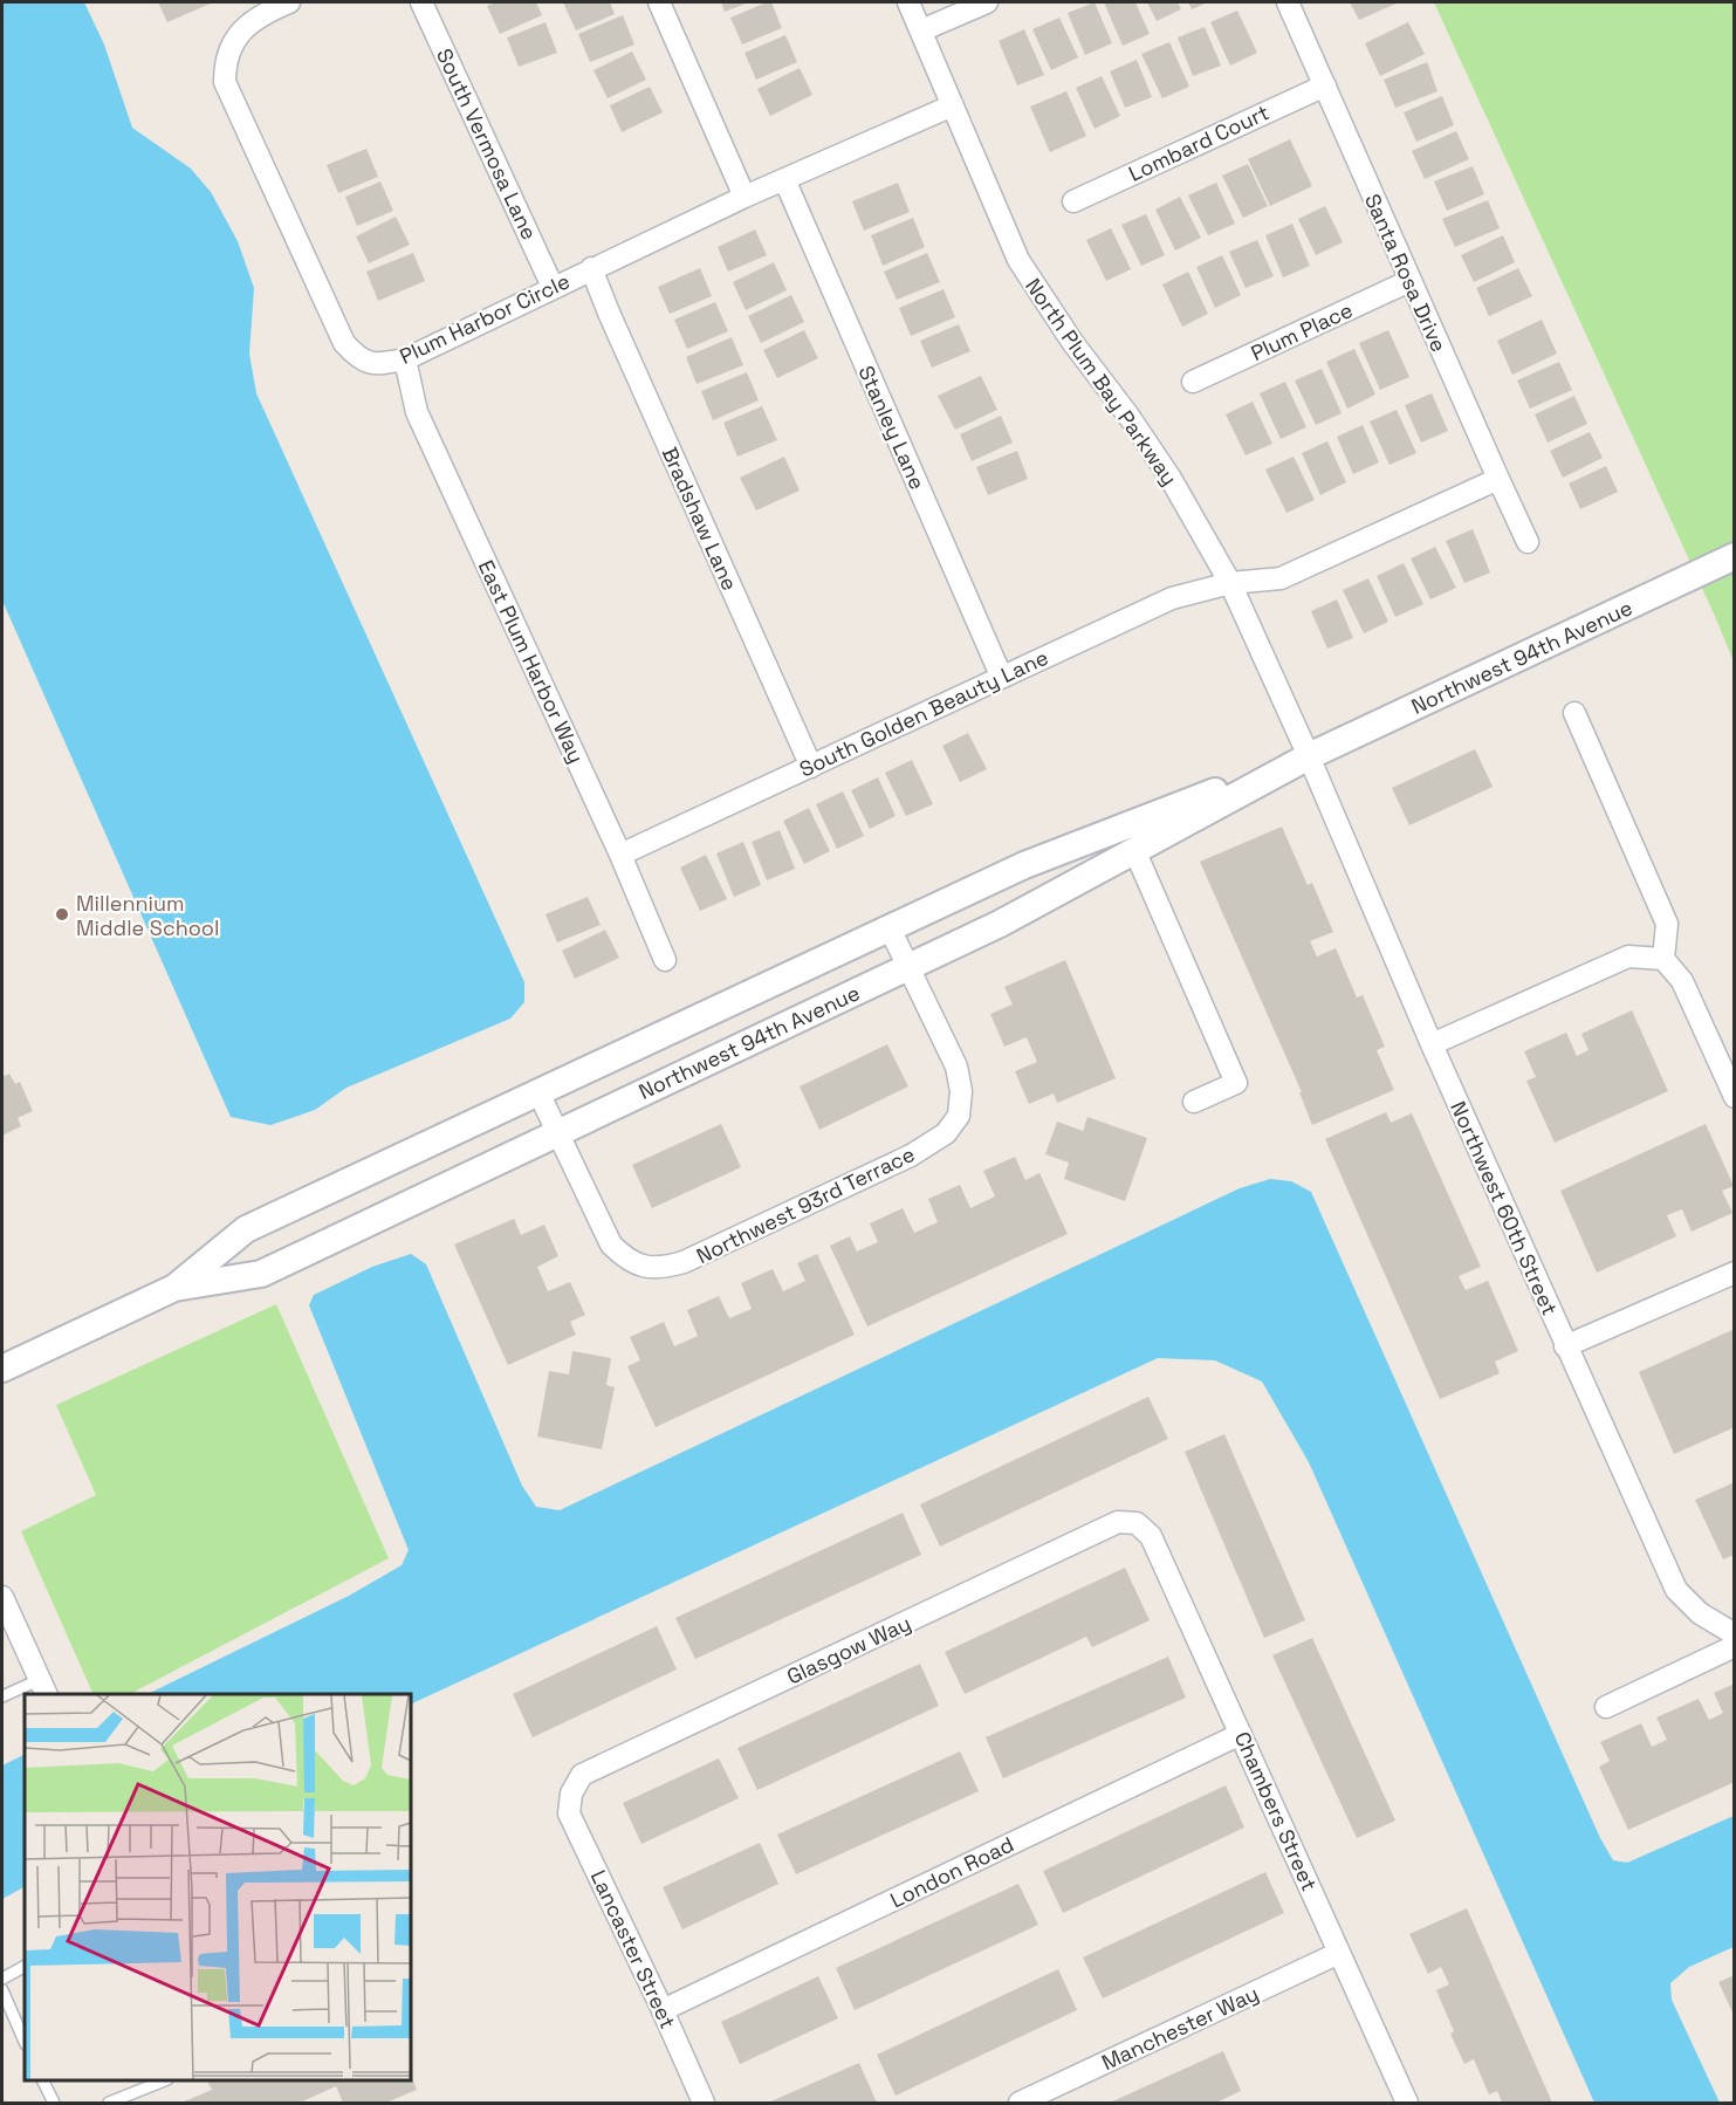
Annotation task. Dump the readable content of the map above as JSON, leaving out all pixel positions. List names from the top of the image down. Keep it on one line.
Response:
{"streets":{"street":["Lombard Court","South Vermosa Lane","Santa Rosa Drive","Plum Harbor Circle","Plum Place","North Plum Bay Parkway","Stanley Lane","Bradshaw Lane","Northwest 94th Avenue","East Plum Harbor Way","South Golden Beauty Lane","Northwest 93rd Terrace","Northwest 60th Street","Glasgow Way","Chambers Street","London Road","Lancaster Street","Manchester Way"]},"crossings":[["Lombard Court","Santa Rosa Drive"],["South Vermosa Lane","Plum Harbor Circle"],["Santa Rosa Drive","Plum Place"],["Santa Rosa Drive","South Golden Beauty Lane"],["Plum Harbor Circle","North Plum Bay Parkway"],["Plum Harbor Circle","Stanley Lane"],["Plum Harbor Circle","Bradshaw Lane"],["Plum Harbor Circle","East Plum Harbor Way"],["North Plum Bay Parkway","Northwest 94th Avenue"],["North Plum Bay Parkway","South Golden Beauty Lane"],["North Plum Bay Parkway","Northwest 60th Street"],["Stanley Lane","South Golden Beauty Lane"],["Bradshaw Lane","South Golden Beauty Lane"],["Northwest 94th Avenue","Northwest 93rd Terrace"],["Northwest 94th Avenue","Northwest 60th Street"],["East Plum Harbor Way","South Golden Beauty Lane"],["Glasgow Way","Chambers Street"],["Glasgow Way","Lancaster Street"],["Chambers Street","London Road"],["Chambers Street","Manchester Way"],["London Road","Lancaster Street"]],"places":["Millennium Middle School"]}
